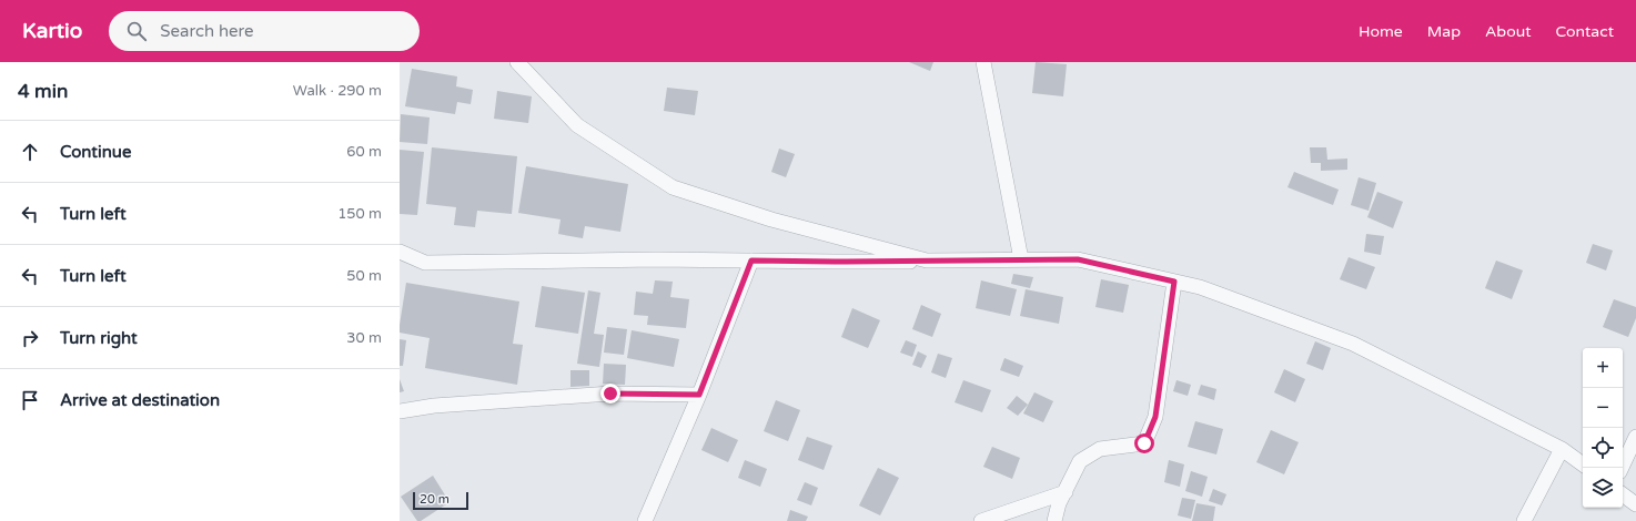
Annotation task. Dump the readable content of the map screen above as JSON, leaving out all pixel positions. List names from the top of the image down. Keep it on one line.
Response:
{"scale_bar":"20 m","page":{"header":"Kartio","search":"Search here","nav":["Home","Map","About","Contact"],"heading":["4 min","Walk · 290 m"],"list":[["Continue","60 m"],["Turn left","150 m"],["Turn left","50 m"],["Turn right","30 m"],"Arrive at destination"],"map_buttons":["+","−"],"scale":"20 m"}}
